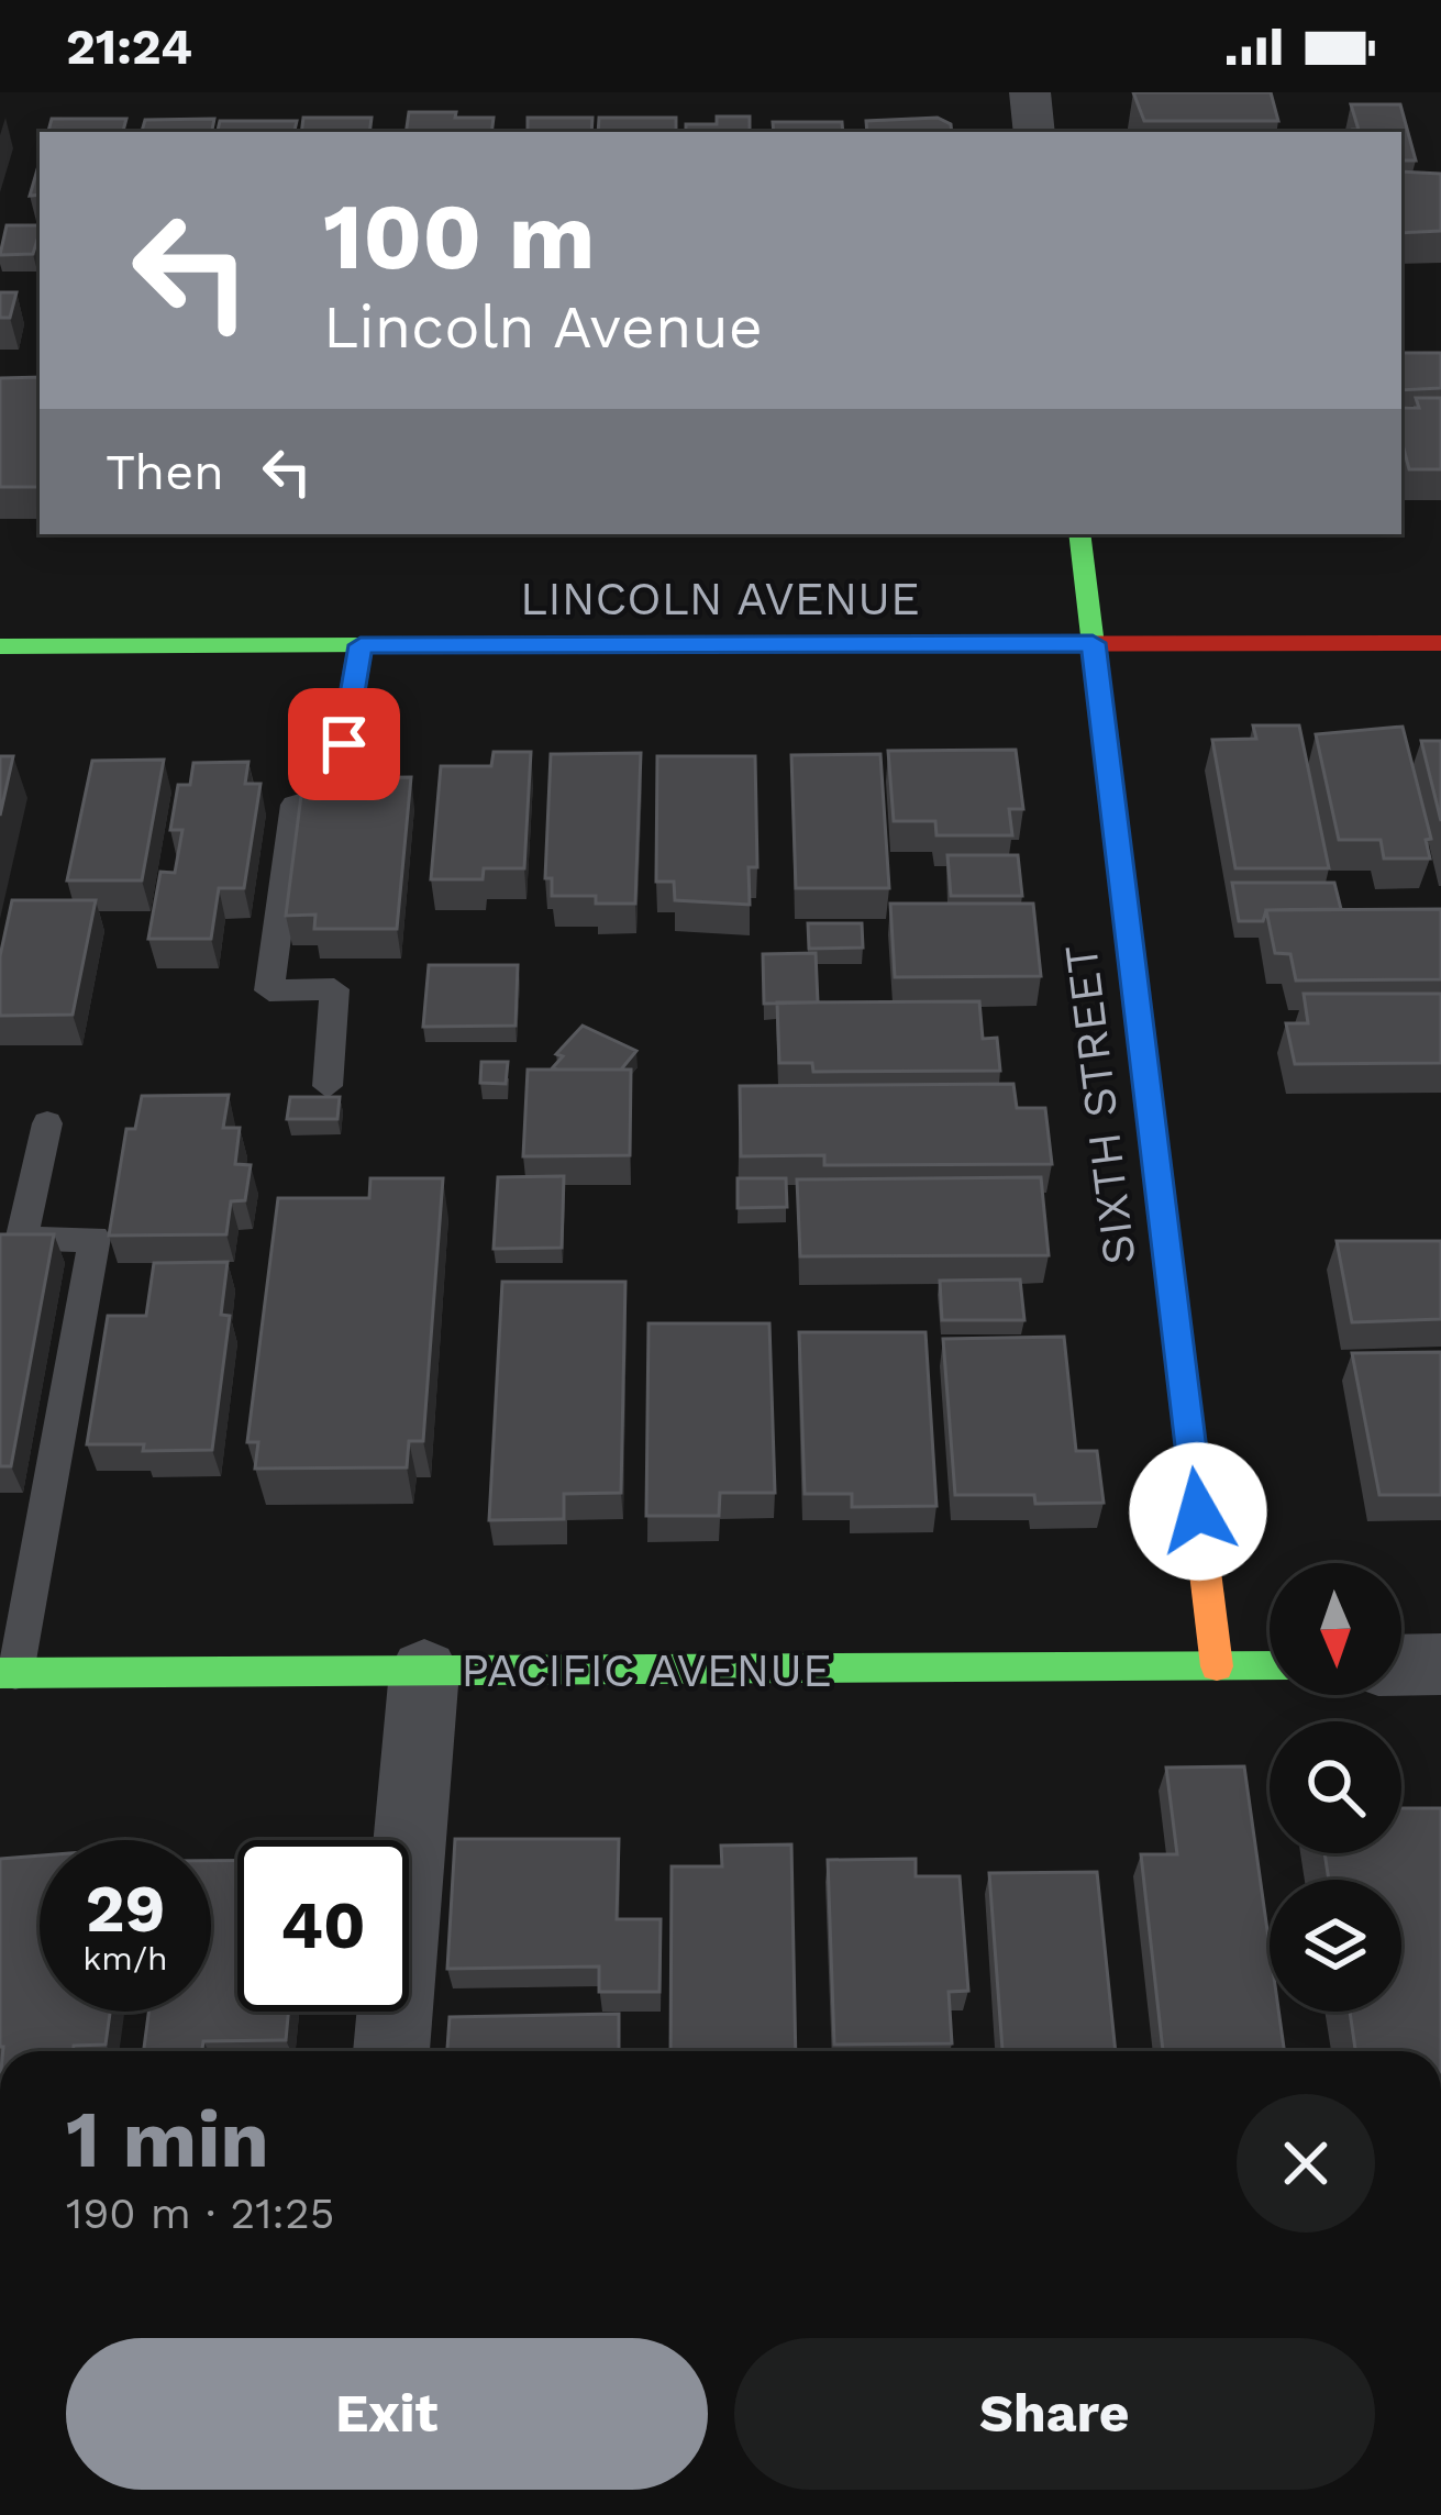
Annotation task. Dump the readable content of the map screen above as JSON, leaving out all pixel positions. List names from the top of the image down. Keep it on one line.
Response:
{"streets":{"street":["LINCOLN AVENUE","SIXTH STREET","PACIFIC AVENUE"]},"crossings":[["LINCOLN AVENUE","SIXTH STREET"],["SIXTH STREET","PACIFIC AVENUE"]],"north":"bottom","page":{"status":"21:24","turn":["100 m","Lincoln Avenue"],"then":"Then","speed":"29 km/h","limit":"40","heading":["1 min","190 m · 21:25"],"buttons":["Exit","Share"]}}
